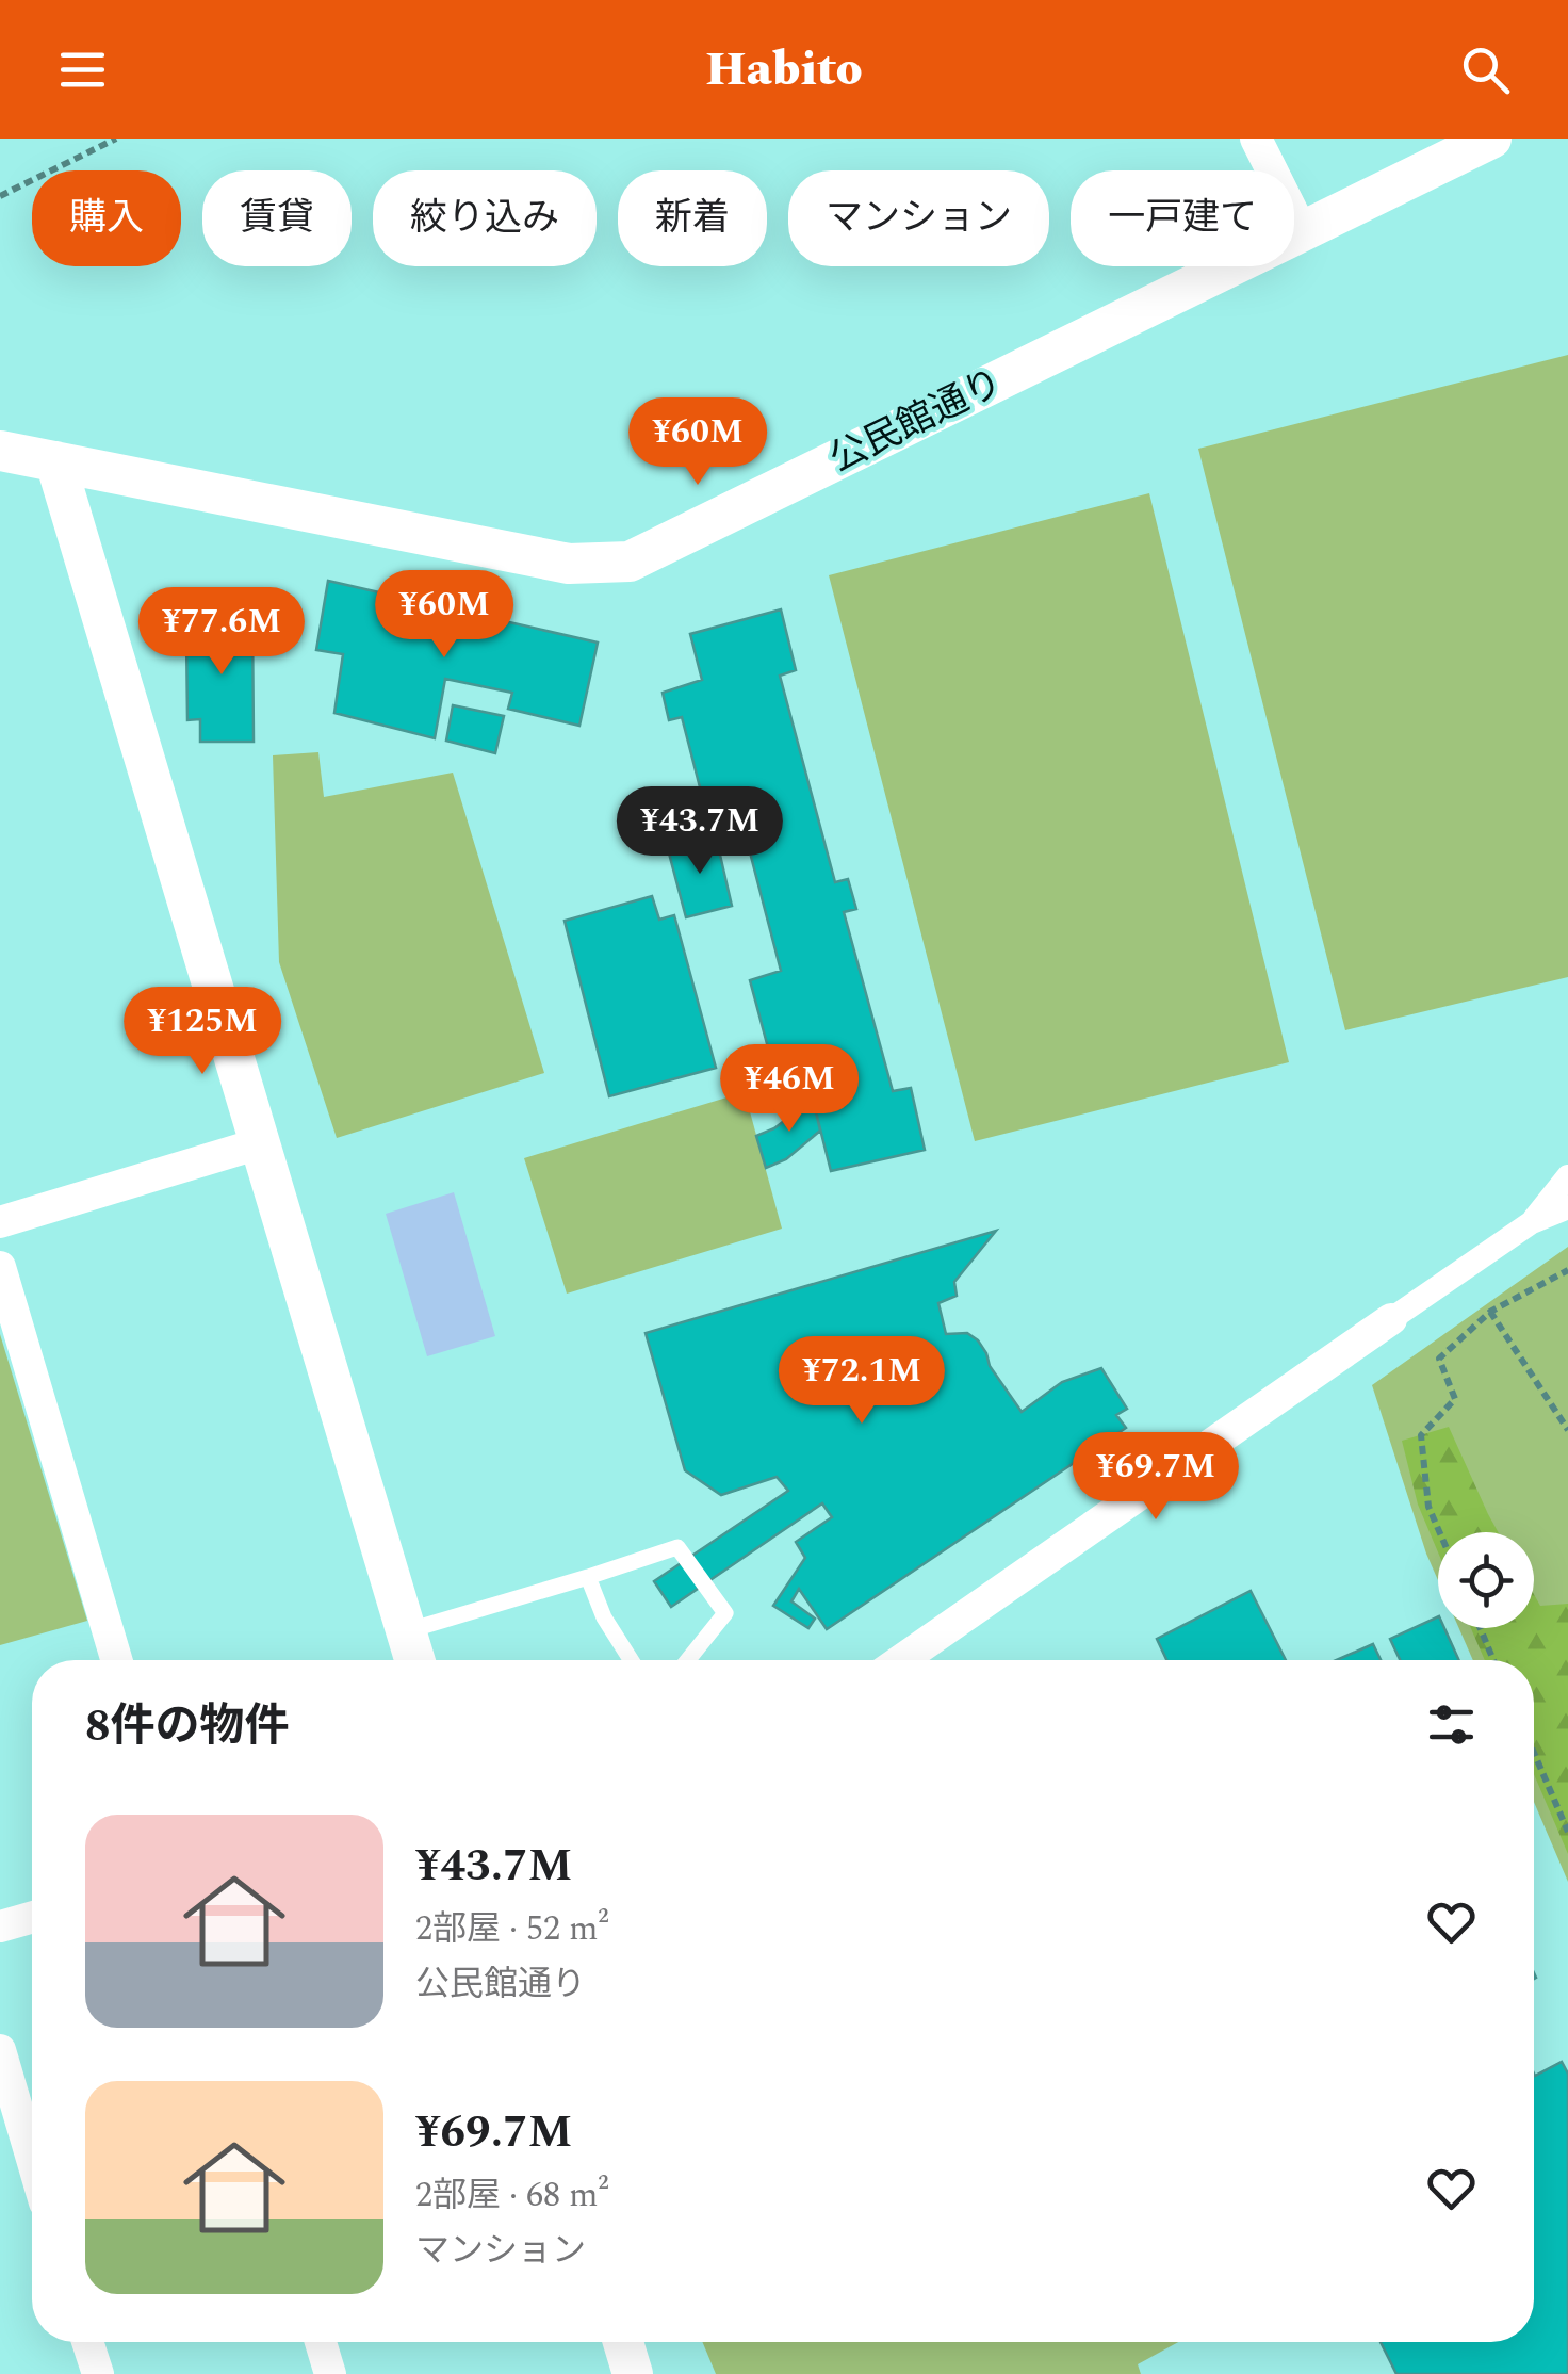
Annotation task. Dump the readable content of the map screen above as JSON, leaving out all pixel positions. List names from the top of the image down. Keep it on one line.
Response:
{"streets":{"street":["公民館通り"]},"page":{"header":"Habito","chip":["購入","賃貸","絞り込み","新着","マンション","一戸建て"],"price":["¥60M","¥60M","¥77.6M","¥43.7M","¥125M","¥46M","¥72.1M","¥69.7M"],"heading":"8件の物件","list":[{"name":"¥43.7M","note":"2部屋 · 52 m² · 公民館通り"},{"name":"¥69.7M","note":"2部屋 · 68 m² · マンション"}]}}
